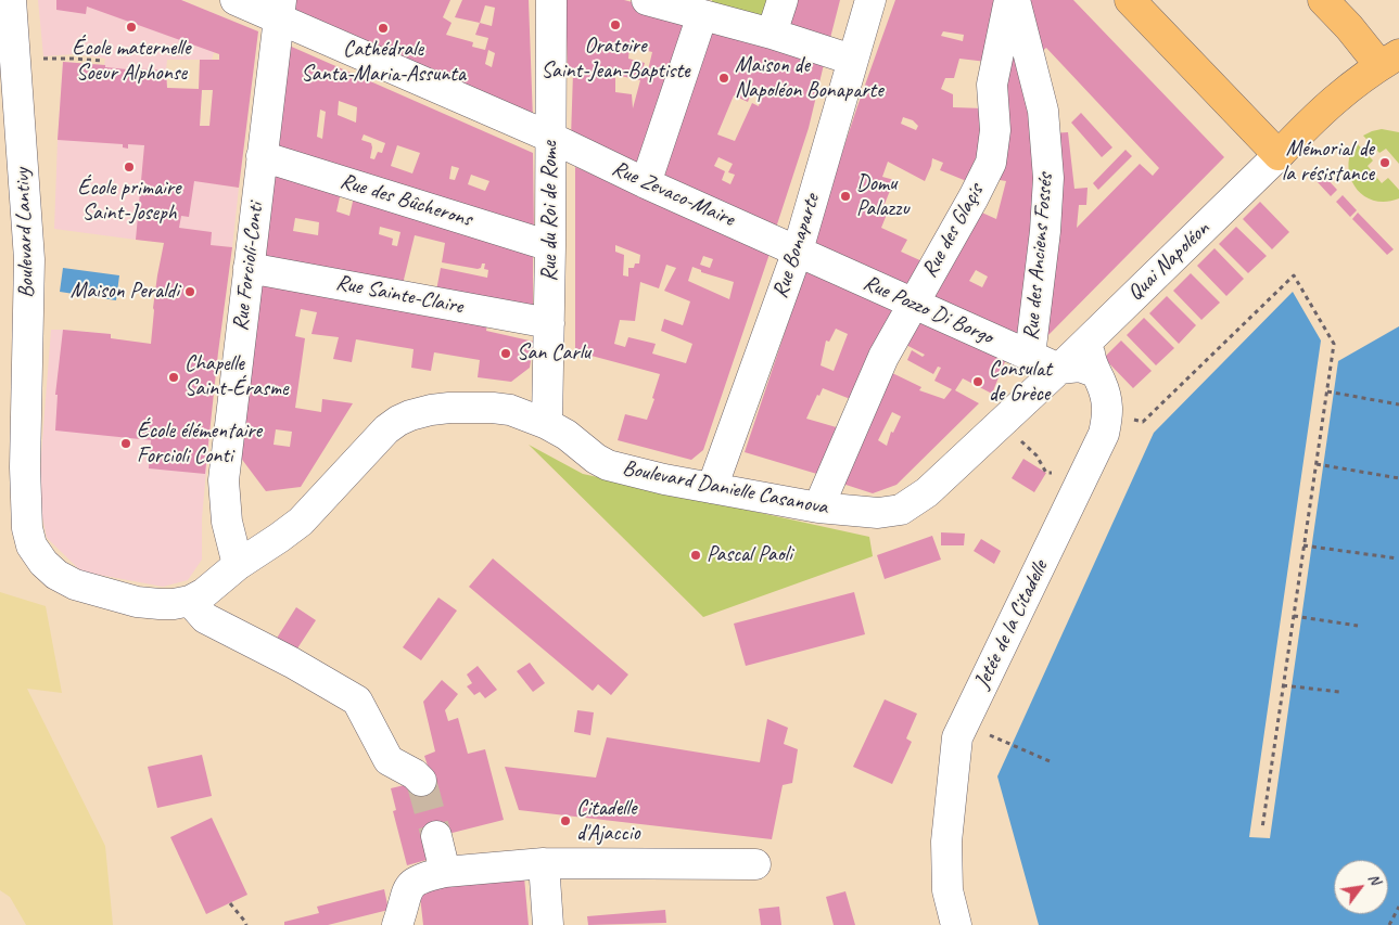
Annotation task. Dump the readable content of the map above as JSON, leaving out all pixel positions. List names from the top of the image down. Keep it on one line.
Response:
{"streets":{"street":["Rue Zevaco-Maire","Rue des Bûcherons","Rue du Roi de Rome","Rue des Glaçis","Boulevard Lantivy","Rue Bonaparte","Rue des Anciens Fossés","Quai Napoléon","Rue Forcioli-Conti","Rue Sainte-Claire","Rue Pozzo Di Borgo","Boulevard Danielle Casanova","Jetée de la Citadelle"]},"crossings":[["Rue Zevaco-Maire","Rue du Roi de Rome"],["Rue Zevaco-Maire","Rue Bonaparte"],["Rue Zevaco-Maire","Rue Forcioli-Conti"],["Rue Zevaco-Maire","Rue Pozzo Di Borgo"],["Rue des Bûcherons","Rue du Roi de Rome"],["Rue des Bûcherons","Rue Forcioli-Conti"],["Rue du Roi de Rome","Rue Sainte-Claire"],["Rue du Roi de Rome","Boulevard Danielle Casanova"],["Rue des Glaçis","Rue Pozzo Di Borgo"],["Rue des Glaçis","Boulevard Danielle Casanova"],["Boulevard Lantivy","Boulevard Danielle Casanova"],["Rue Bonaparte","Rue Pozzo Di Borgo"],["Rue Bonaparte","Boulevard Danielle Casanova"],["Rue des Anciens Fossés","Rue Pozzo Di Borgo"],["Quai Napoléon","Rue Pozzo Di Borgo"],["Quai Napoléon","Boulevard Danielle Casanova"],["Rue Forcioli-Conti","Rue Sainte-Claire"],["Rue Forcioli-Conti","Boulevard Danielle Casanova"],["Rue Pozzo Di Borgo","Boulevard Danielle Casanova"]],"places":["Oratoire Saint-Jean-Baptiste","École maternelle Soeur Alphonse","Cathédrale Santa-Maria-Assunta","Maison de Napoléon Bonaparte","Mémorial de la résistance","École primaire Saint-Joseph","Domu Palazzu","Maison Peraldi","San Carlu","Chapelle Saint-Érasme","Consulat de Grèce","École élémentaire Forcioli Conti","Pascal Paoli","Citadelle d'Ajaccio"],"north":"top right"}
